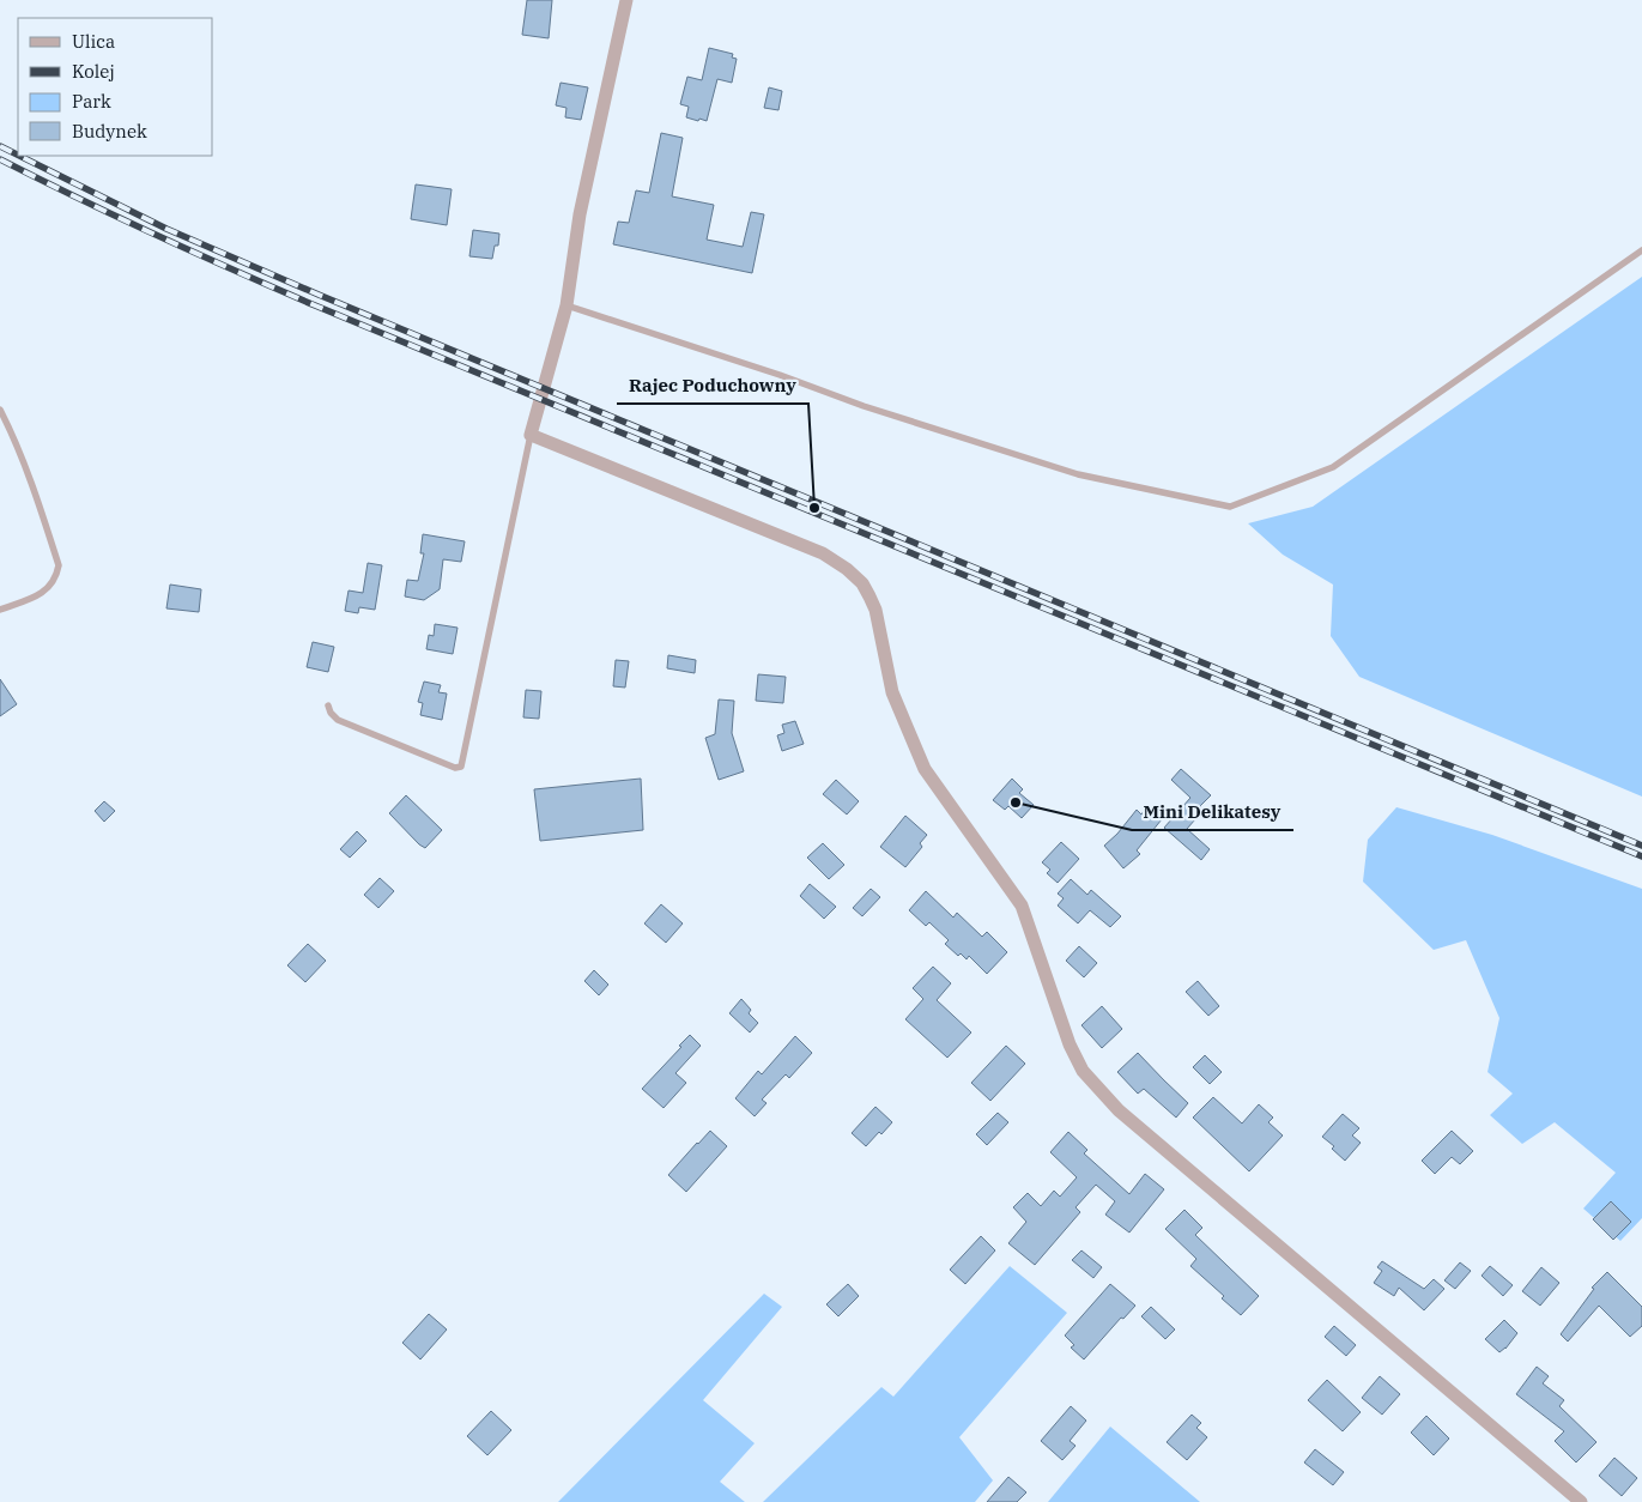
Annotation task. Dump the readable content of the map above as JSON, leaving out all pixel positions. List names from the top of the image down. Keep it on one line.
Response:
{"places":["Rajec Poduchowny","Mini Delikatesy"],"legend":["Ulica","Kolej","Park","Budynek"]}
